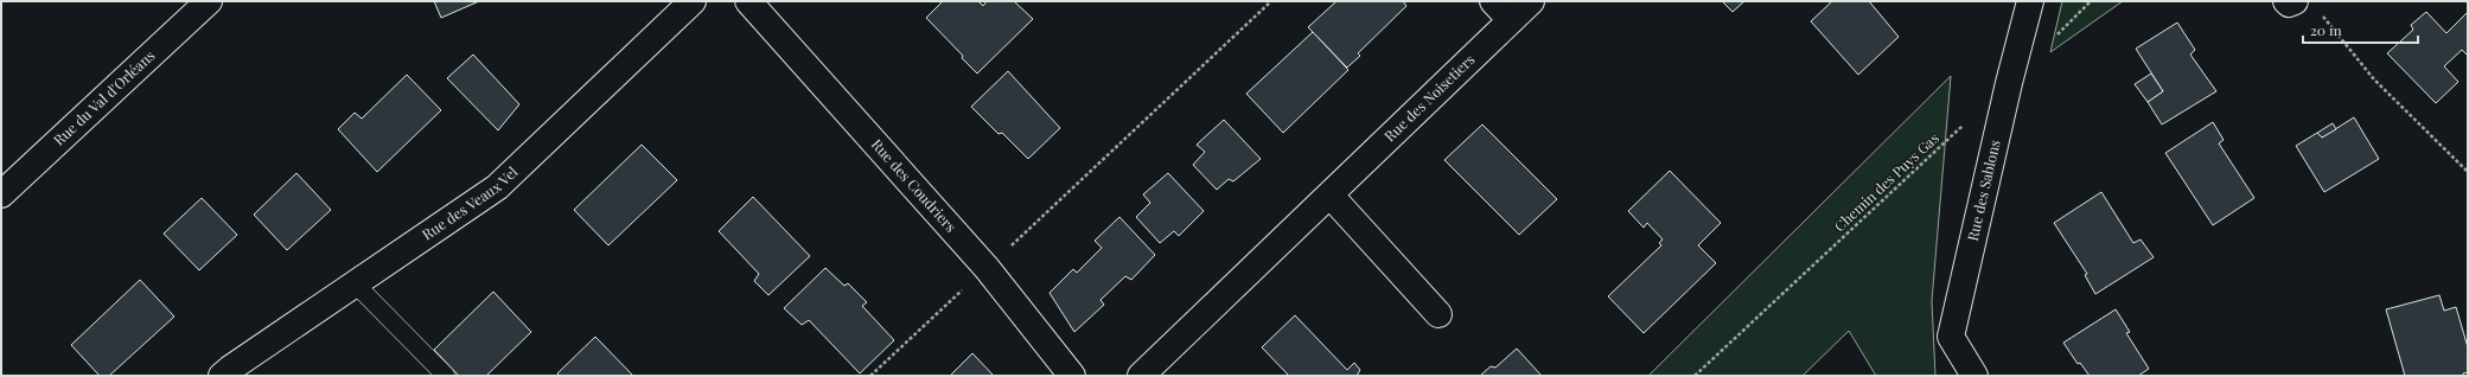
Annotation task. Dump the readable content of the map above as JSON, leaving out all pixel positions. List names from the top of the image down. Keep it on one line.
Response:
{"streets":{"street":["Rue du Val d'Orléans","Rue des Noisetiers","Rue des Coudriers","Rue des Sablons","Rue des Veaux Vel"],"path":["Chemin des Puys Gas"]},"scale_bar":"20 m"}
